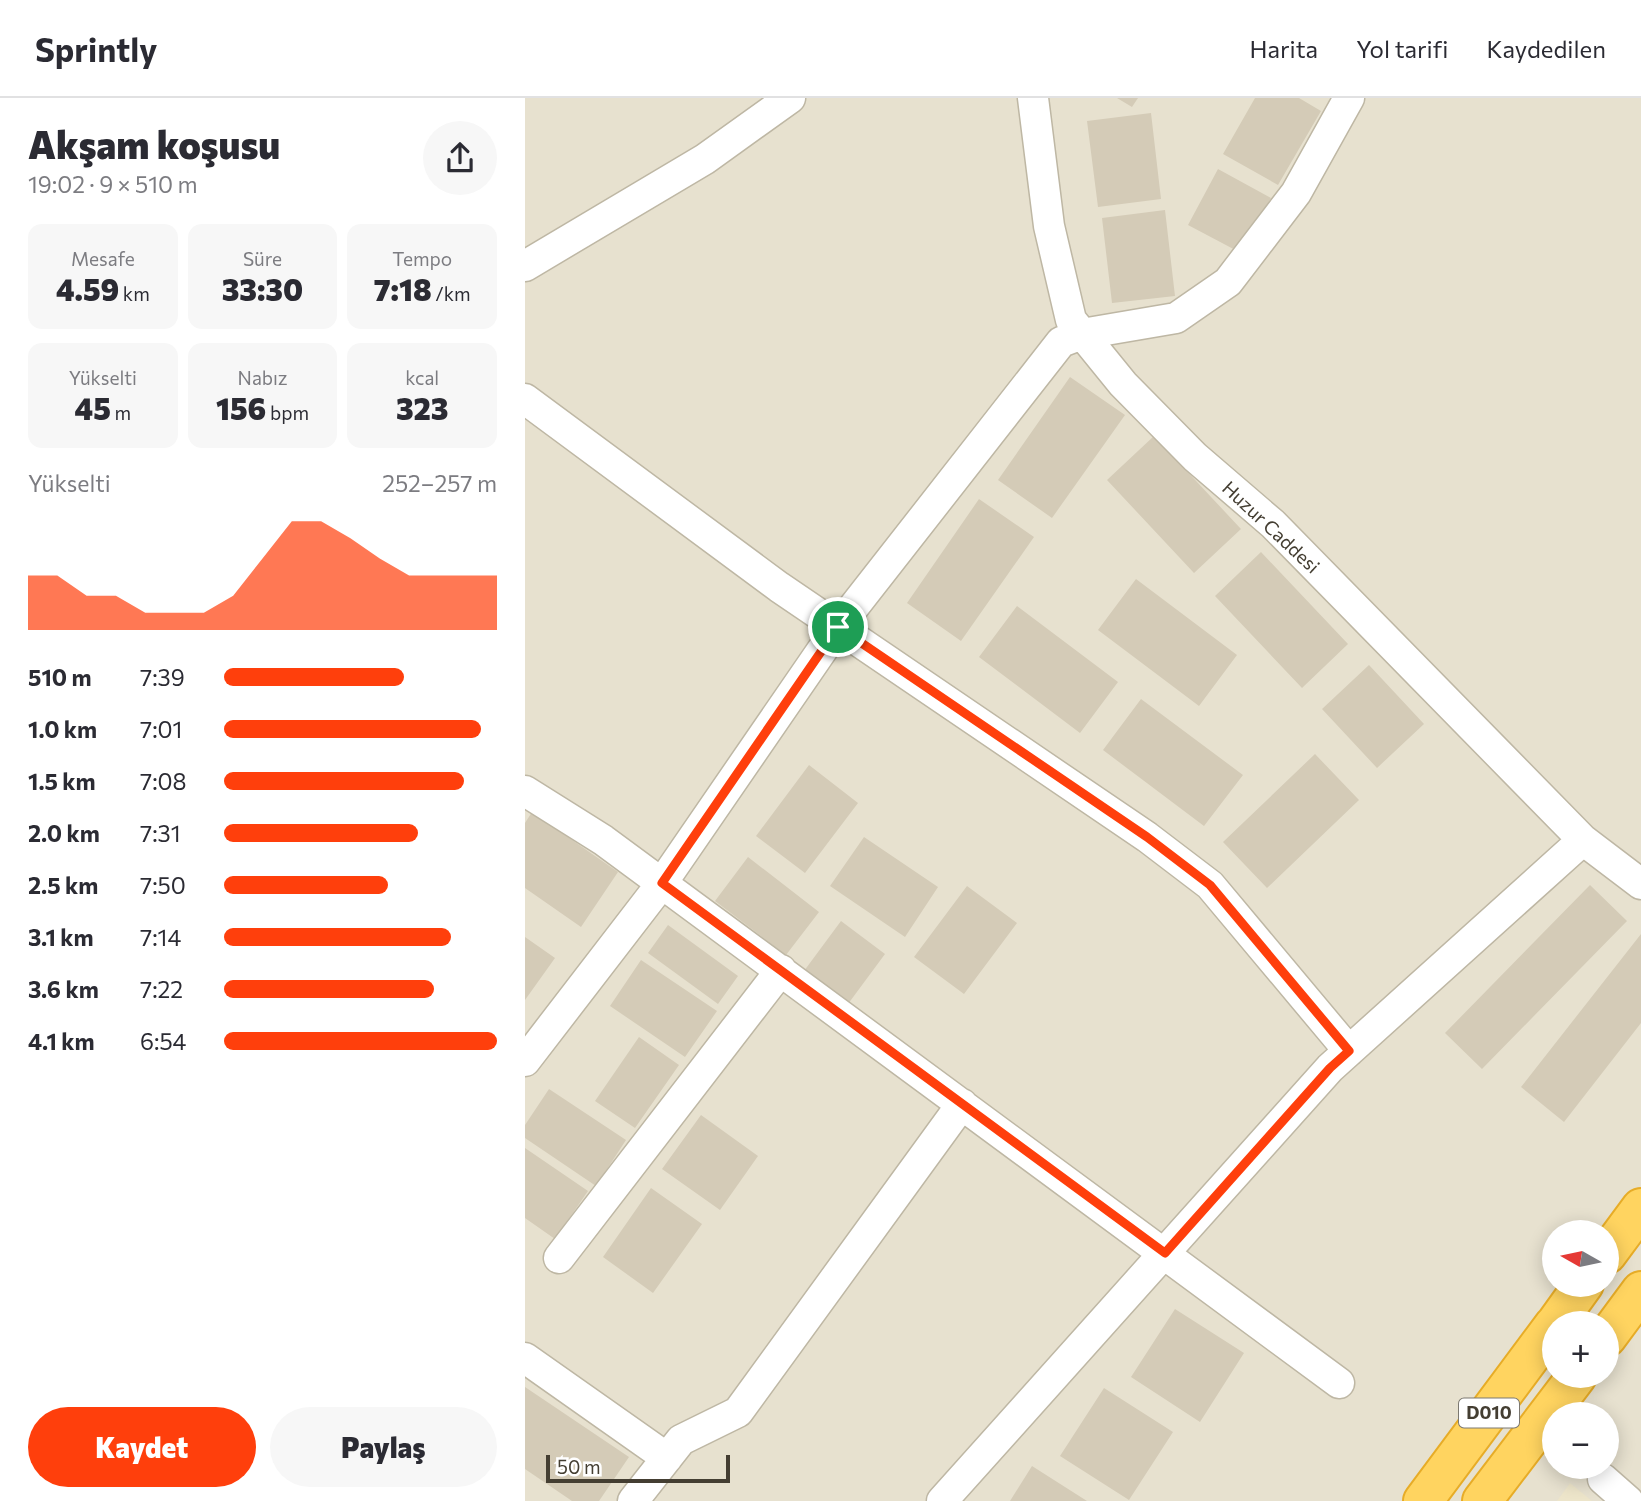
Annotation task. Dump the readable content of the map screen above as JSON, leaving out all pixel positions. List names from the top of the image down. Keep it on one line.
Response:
{"streets":{"highway":["D010"],"street":["Huzur Caddesi"]},"scale_bar":"50 m","north":"left","page":{"header":"Sprintly","nav":["Harita","Yol tarifi","Kaydedilen"],"heading":["Akşam koşusu","19:02 · 9 × 510 m"],"stats":[["Mesafe","4.59 km"],["Süre","33:30"],["Tempo","7:18 /km"],["Yükselti","45 m"],["Nabız","156 bpm"],["kcal","323"]],"chart":["Yükselti","252–257 m"],"list":[{"name":"510 m","note":"7:39"},{"name":"1.0 km","note":"7:01"},{"name":"1.5 km","note":"7:08"},{"name":"2.0 km","note":"7:31"},{"name":"2.5 km","note":"7:50"},{"name":"3.1 km","note":"7:14"},{"name":"3.6 km","note":"7:22"},{"name":"4.1 km","note":"6:54"}],"map_buttons":["+","−"],"buttons":["Kaydet","Paylaş"],"scale":"50 m"}}
